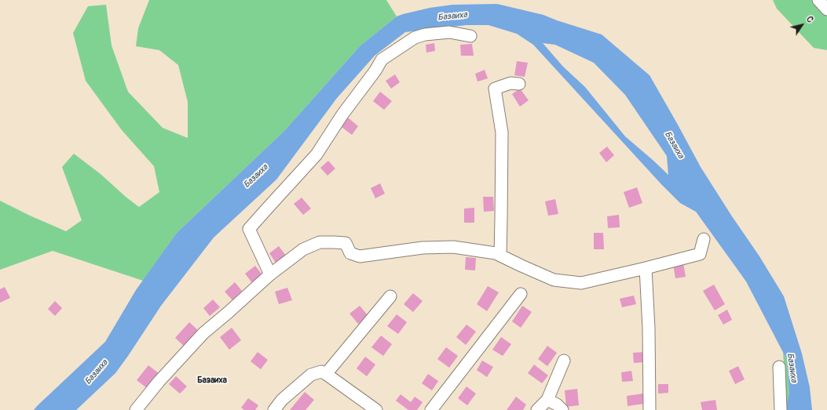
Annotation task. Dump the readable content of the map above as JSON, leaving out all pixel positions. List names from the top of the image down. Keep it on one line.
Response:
{"districts":["Базаиха"],"water":["Базаиха"],"north":"top right"}
